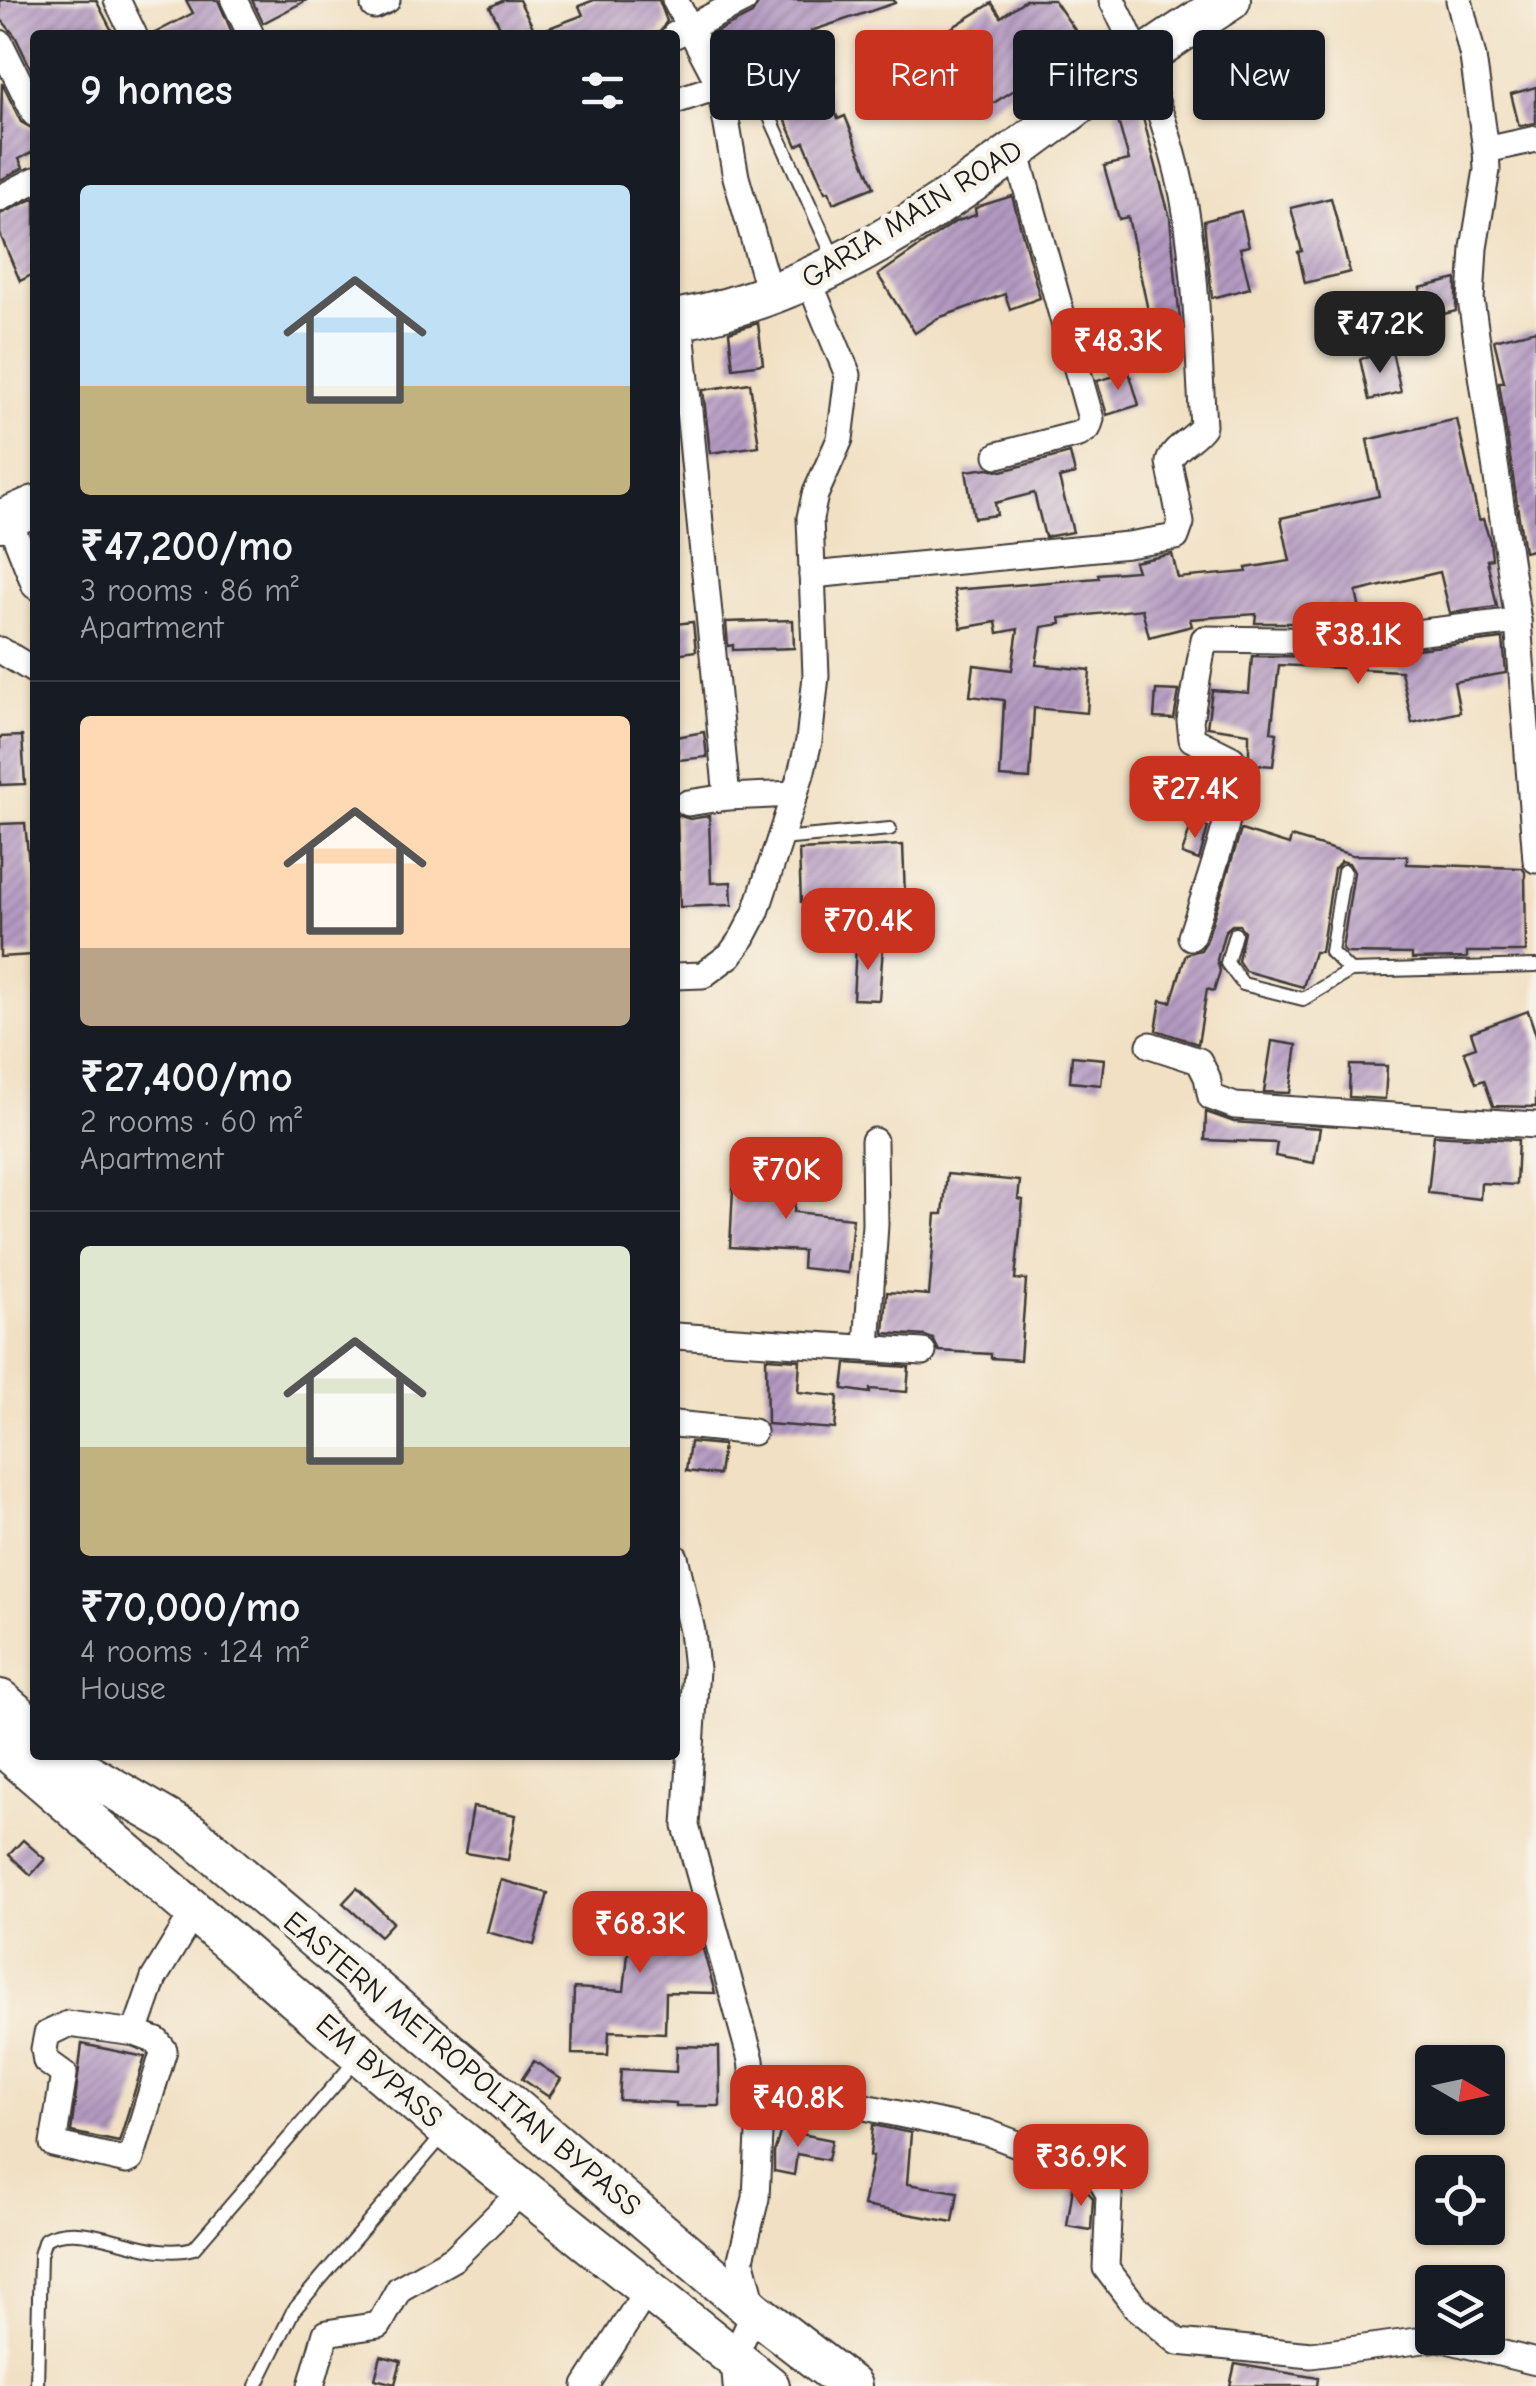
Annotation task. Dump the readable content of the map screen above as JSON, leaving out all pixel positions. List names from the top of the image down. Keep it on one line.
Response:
{"streets":{"main road":["GARIA MAIN ROAD","EASTERN METROPOLITAN BYPASS","EM BYPASS"]},"crossings":[["EASTERN METROPOLITAN BYPASS","EM BYPASS"]],"north":"right","page":{"chip":["Buy","Rent","Filters","New"],"heading":"9 homes","list":[{"name":"₹47,200/mo","note":"3 rooms · 86 m² · Apartment"},{"name":"₹27,400/mo","note":"2 rooms · 60 m² · Apartment"},{"name":"₹70,000/mo","note":"4 rooms · 124 m² · House"}],"price":["₹47.2K","₹48.3K","₹38.1K","₹27.4K","₹70.4K","₹70K","₹68.3K","₹40.8K","₹36.9K"]}}
